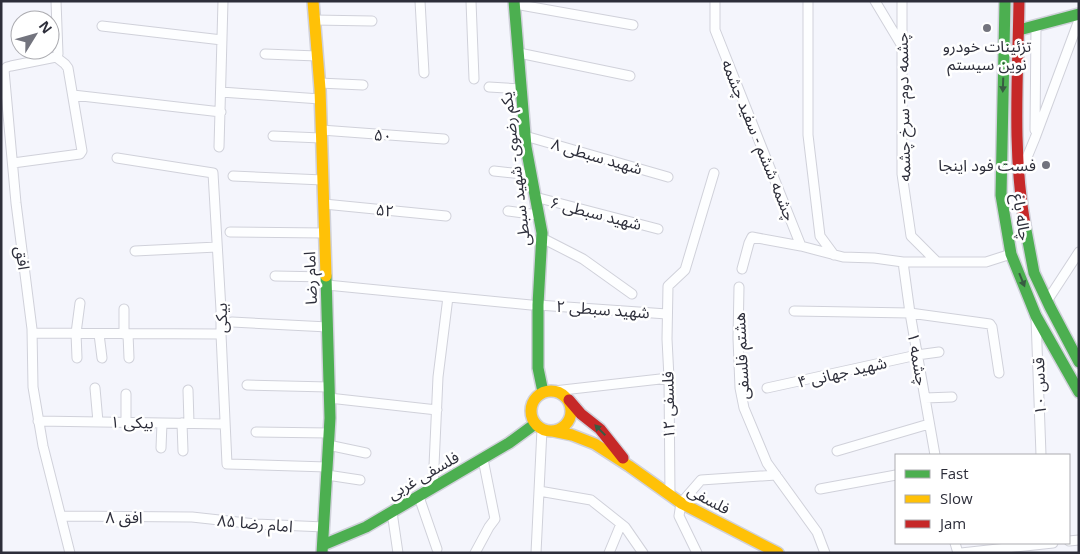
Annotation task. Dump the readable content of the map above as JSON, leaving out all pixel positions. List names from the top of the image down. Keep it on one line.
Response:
{"streets":{"main road":["یکم رضوی- شهید سبطی","چاله باغ","امام رضا","فلسفی غربی","فلسفی"],"street":["چشمه دوم- سرخ چشمه","۵۰","چشمه ششم - سفید چشمه","۸ شهید سبطی","۵۲","۶ شهید سبطی","افق","۲ شهید سبطی","بیکی","هشتم فلسفی","چشمه ۱","۴ شهید جهانی","قدس ۱۰","۱۲ فلسفی","۱ بیکی","افق ۸","امام رضا ۸۵"]},"crossings":[["۵۰","امام رضا"],["۸ شهید سبطی","یکم رضوی- شهید سبطی"],["یکم رضوی- شهید سبطی","۶ شهید سبطی"],["یکم رضوی- شهید سبطی","۲ شهید سبطی"],["یکم رضوی- شهید سبطی","فلسفی غربی"],["۵۲","امام رضا"],["چاله باغ","قدس ۱۰"],["افق","۱ بیکی"],["افق","افق ۸"],["امام رضا","۲ شهید سبطی"],["امام رضا","بیکی"],["امام رضا","فلسفی غربی"],["امام رضا","امام رضا ۸۵"],["۲ شهید سبطی","۱۲ فلسفی"],["بیکی","۱ بیکی"],["چشمه ۱","۴ شهید جهانی"],["۱۲ فلسفی","فلسفی"],["افق ۸","امام رضا ۸۵"]],"places":["تزئینات خودرو نوین سیستم","فست فود اينجا"],"legend":["Fast","Slow","Jam"],"north":"top right"}
